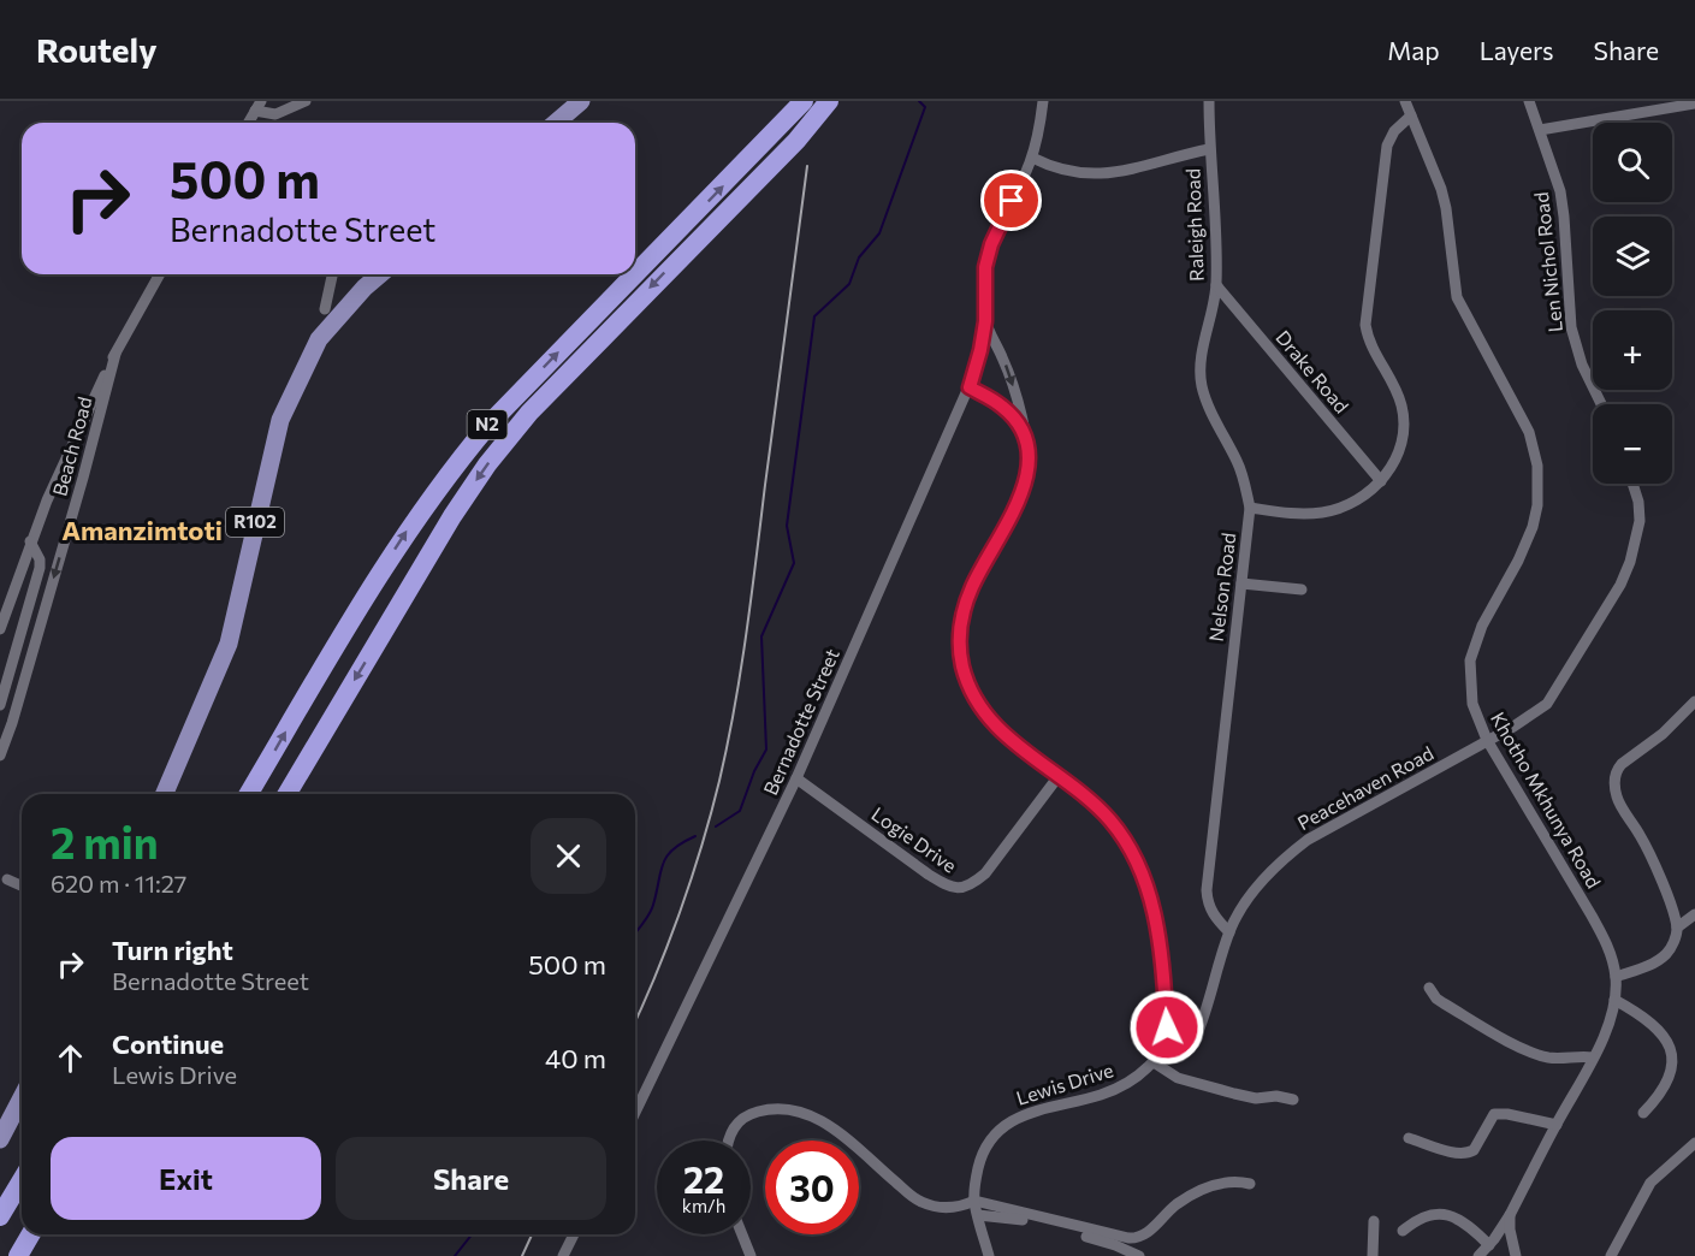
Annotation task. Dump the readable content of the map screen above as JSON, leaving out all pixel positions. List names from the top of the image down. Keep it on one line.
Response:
{"streets":{"highway":["N2"],"main road":["R102"],"street":["Raleigh Road","Len Nichol Road","Drake Road","Beach Road","Nelson Road","Bernadotte Street","Peacehaven Road","Khotho Mkhunya Road","Logie Drive","Lewis Drive"]},"crossings":[["Raleigh Road","Drake Road"],["Raleigh Road","Nelson Road"],["Drake Road","Nelson Road"],["Nelson Road","Peacehaven Road"],["Nelson Road","Khotho Mkhunya Road"],["Bernadotte Street","Logie Drive"],["Peacehaven Road","Khotho Mkhunya Road"],["Peacehaven Road","Lewis Drive"]],"districts":["Amanzimtoti"],"page":{"header":"Routely","nav":["Map","Layers","Share"],"map_buttons":["+","−"],"turn":["500 m","Bernadotte Street"],"heading":["2 min","620 m · 11:27"],"list":[{"name":"Turn right","note":"Bernadotte Street","value":"500 m"},{"name":"Continue","note":"Lewis Drive","value":"40 m"}],"buttons":["Exit","Share"],"speed":"22 km/h","limit":"30"}}
